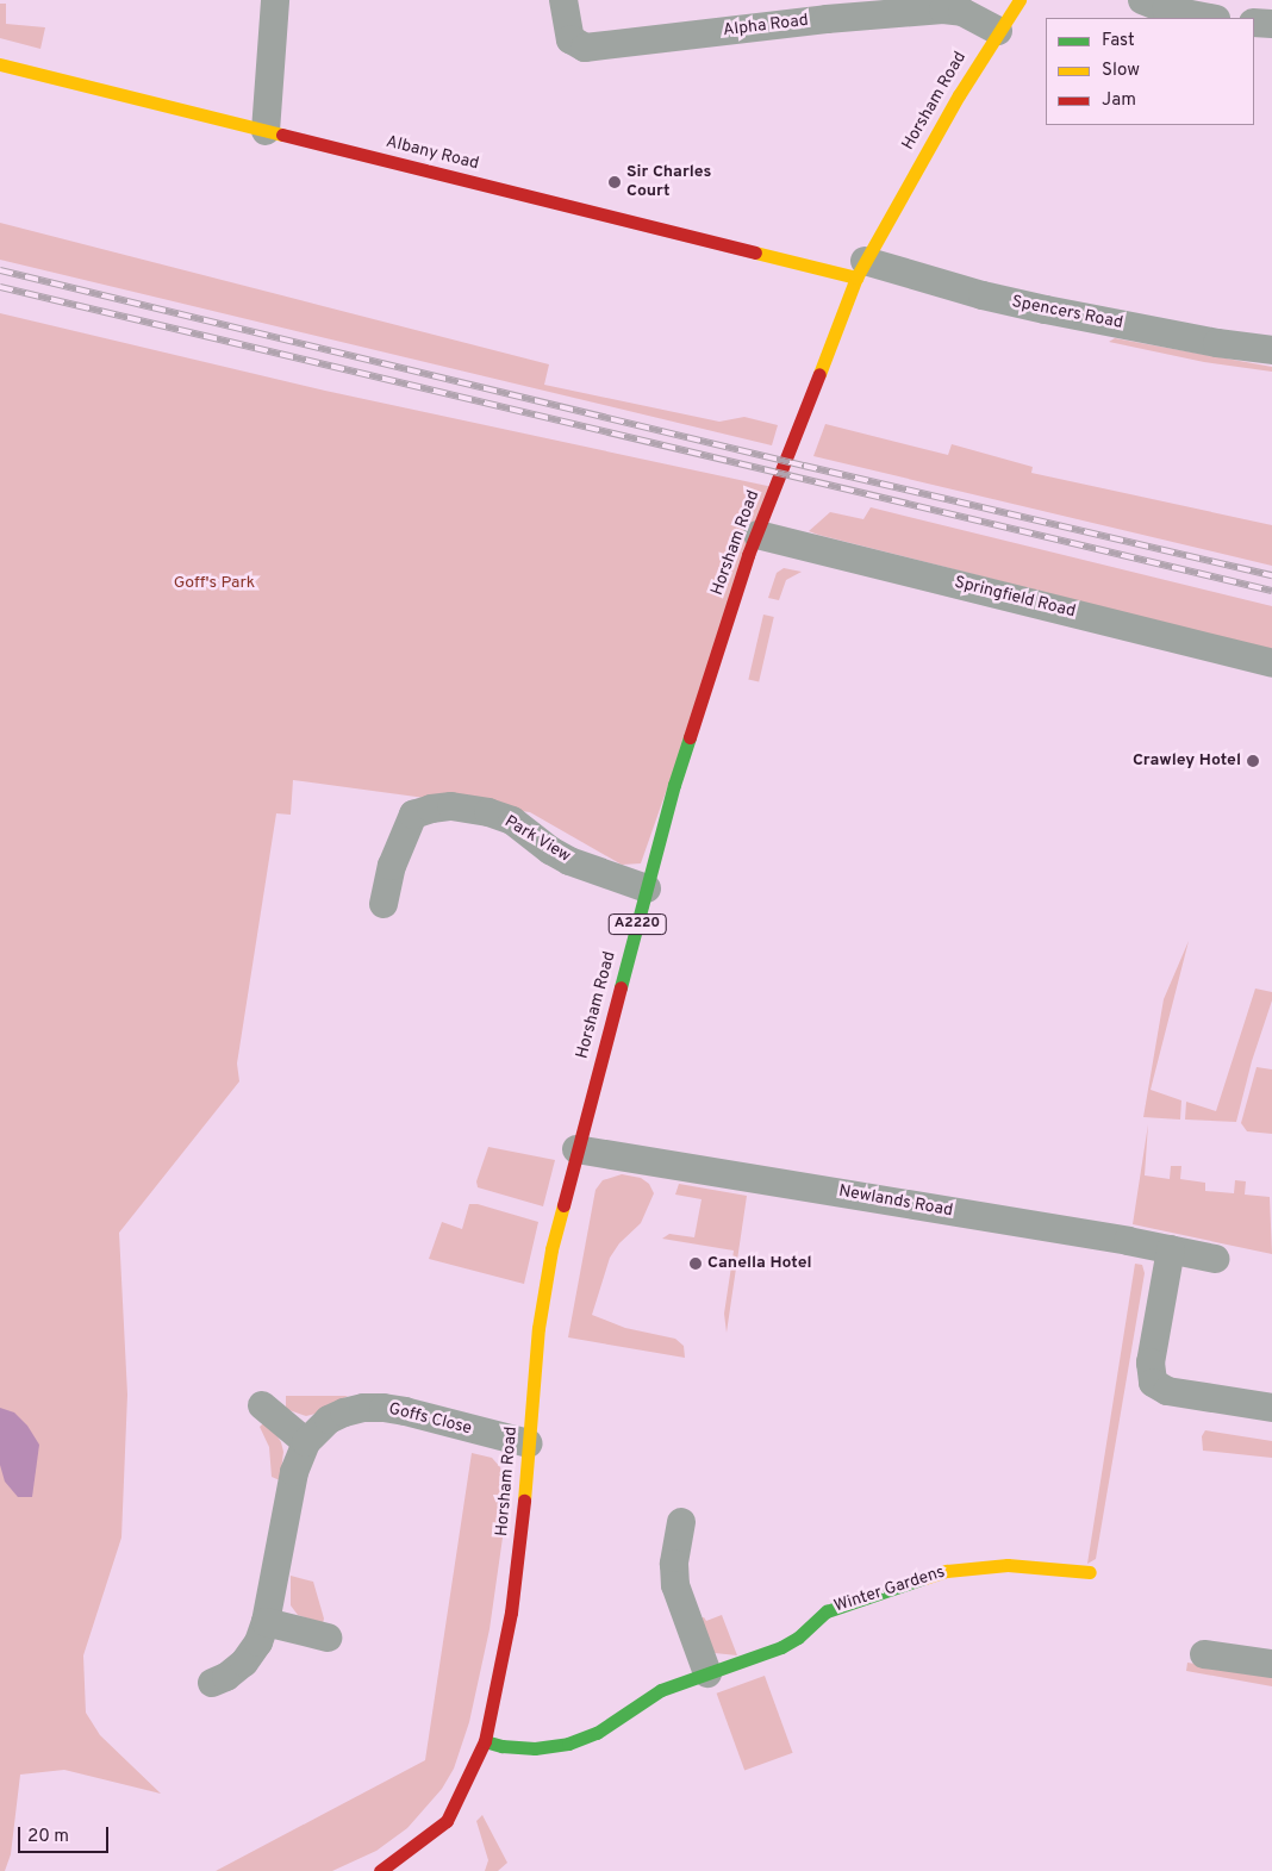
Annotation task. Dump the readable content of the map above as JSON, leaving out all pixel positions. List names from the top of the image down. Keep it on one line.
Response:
{"streets":{"main road":["Horsham Road","Albany Road","A2220","Winter Gardens"],"street":["Alpha Road","Spencers Road","Springfield Road","Park View","Newlands Road","Goffs Close"]},"crossings":[["Alpha Road","Horsham Road"],["Horsham Road","Albany Road"],["Horsham Road","Spencers Road"],["Horsham Road","Springfield Road"],["Horsham Road","Park View"],["Horsham Road","Newlands Road"],["Horsham Road","Goffs Close"],["Horsham Road","Winter Gardens"],["Albany Road","Spencers Road"]],"parks":["Goff's Park"],"places":["Sir Charles Court","Crawley Hotel","Canella Hotel"],"legend":["Fast","Slow","Jam"],"scale_bar":"20 m"}
